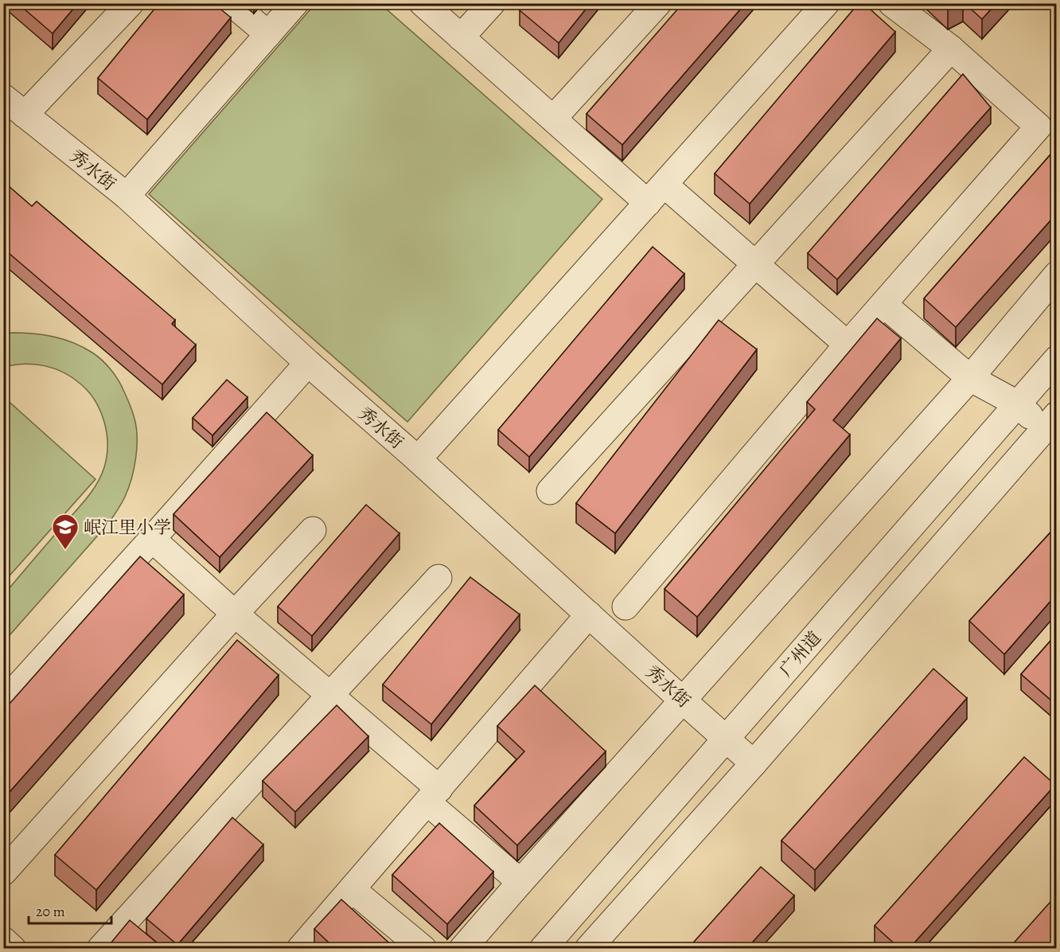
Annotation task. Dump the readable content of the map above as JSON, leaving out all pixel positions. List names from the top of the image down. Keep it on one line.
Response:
{"streets":{"street":["秀水街","广州道"]},"crossings":[["秀水街","广州道"]],"places":{"school or university":["岷江里小学"]},"scale_bar":"20 m"}
